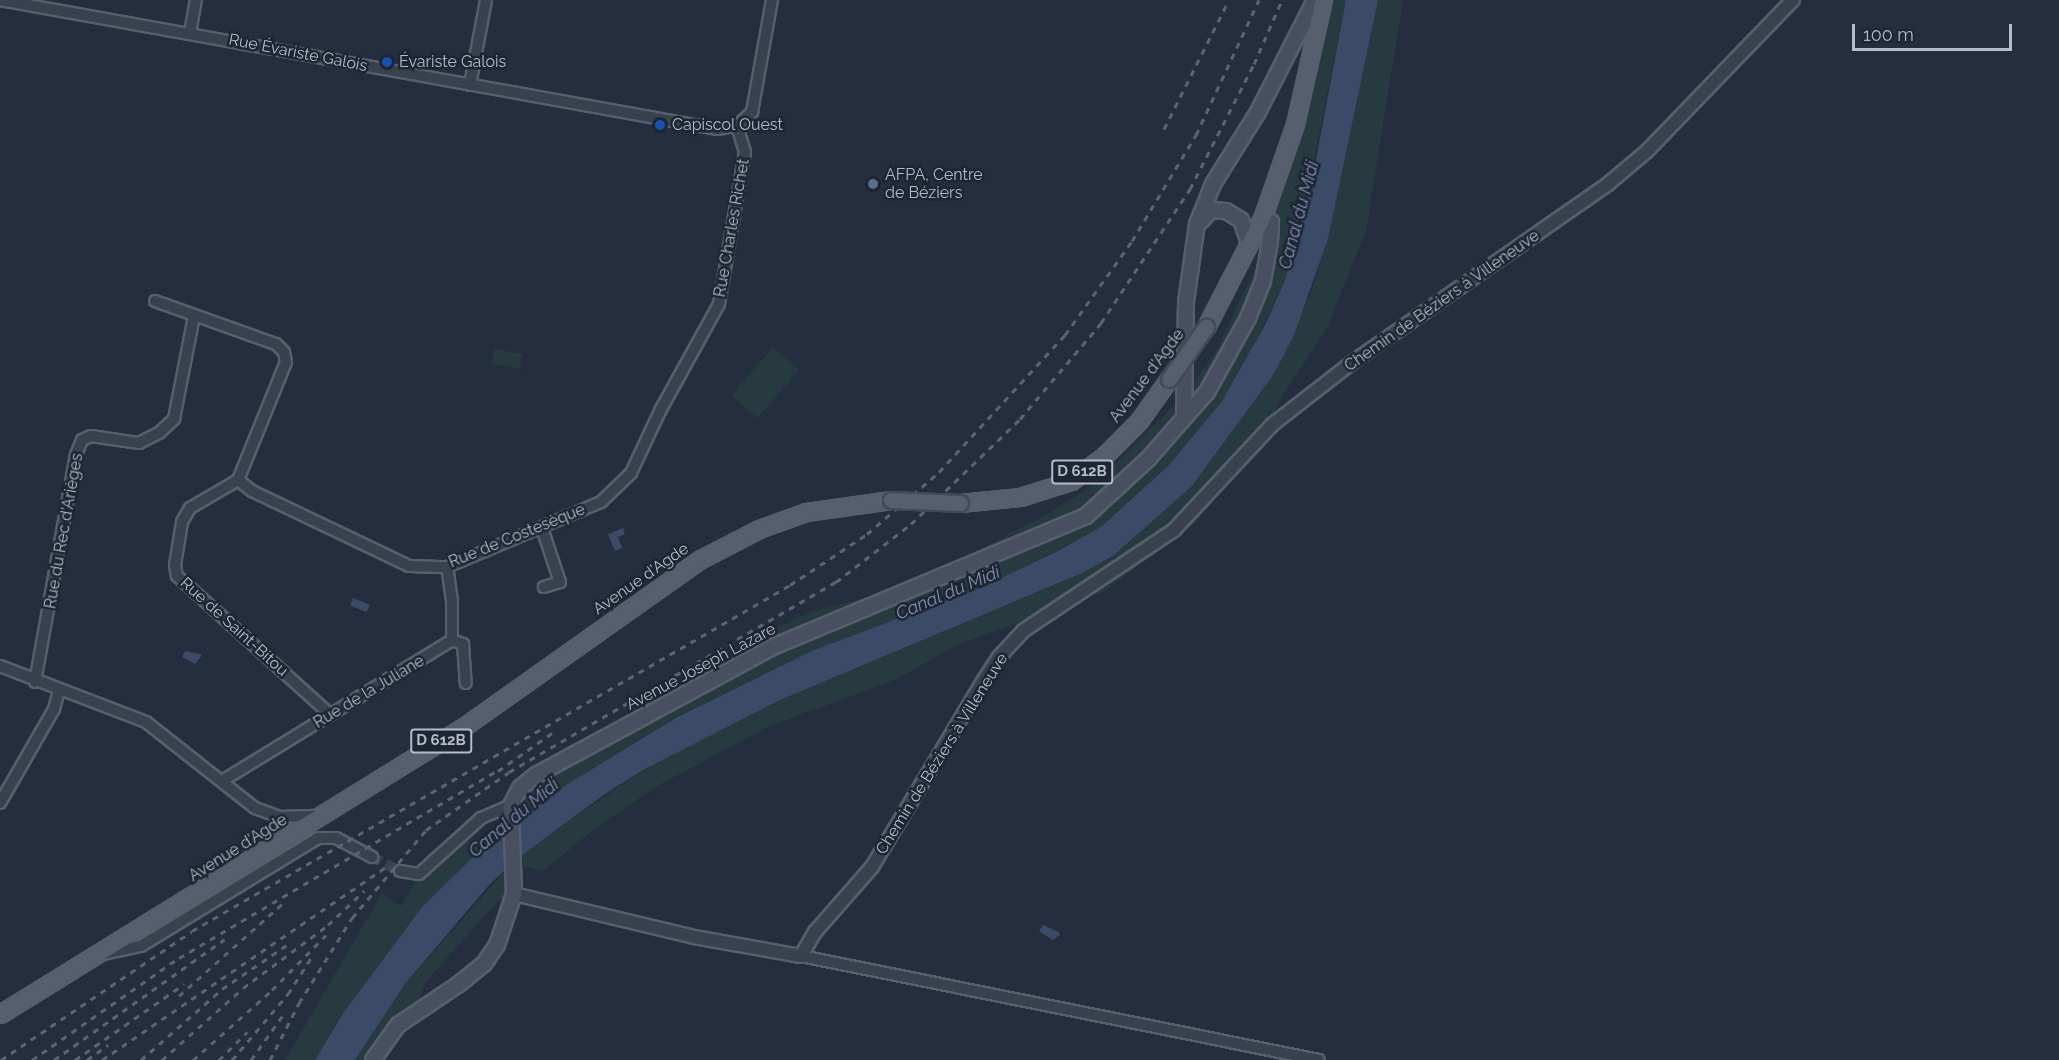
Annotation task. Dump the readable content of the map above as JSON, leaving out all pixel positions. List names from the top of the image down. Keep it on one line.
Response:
{"streets":{"main road":["Avenue d'Agde","D 612B","Avenue Joseph Lazare"],"street":["Rue Évariste Galois","Rue Charles Richet","Chemin de Béziers à Villeneuve","Rue du Rec d'Arièges","Rue de Costesèque","Rue de Saint-Bitou","Rue de la Juliane"]},"crossings":[["Rue Évariste Galois","Rue Charles Richet"],["Rue Charles Richet","Rue de Costesèque"],["Avenue d'Agde","D 612B"],["Avenue d'Agde","Avenue Joseph Lazare"],["D 612B","Avenue Joseph Lazare"],["Rue de Costesèque","Rue de Saint-Bitou"],["Rue de Saint-Bitou","Rue de la Juliane"]],"water":["Canal du Midi"],"places":["Évariste Galois","Capiscol Ouest","AFPA, Centre de Béziers"],"scale_bar":"100 m"}
